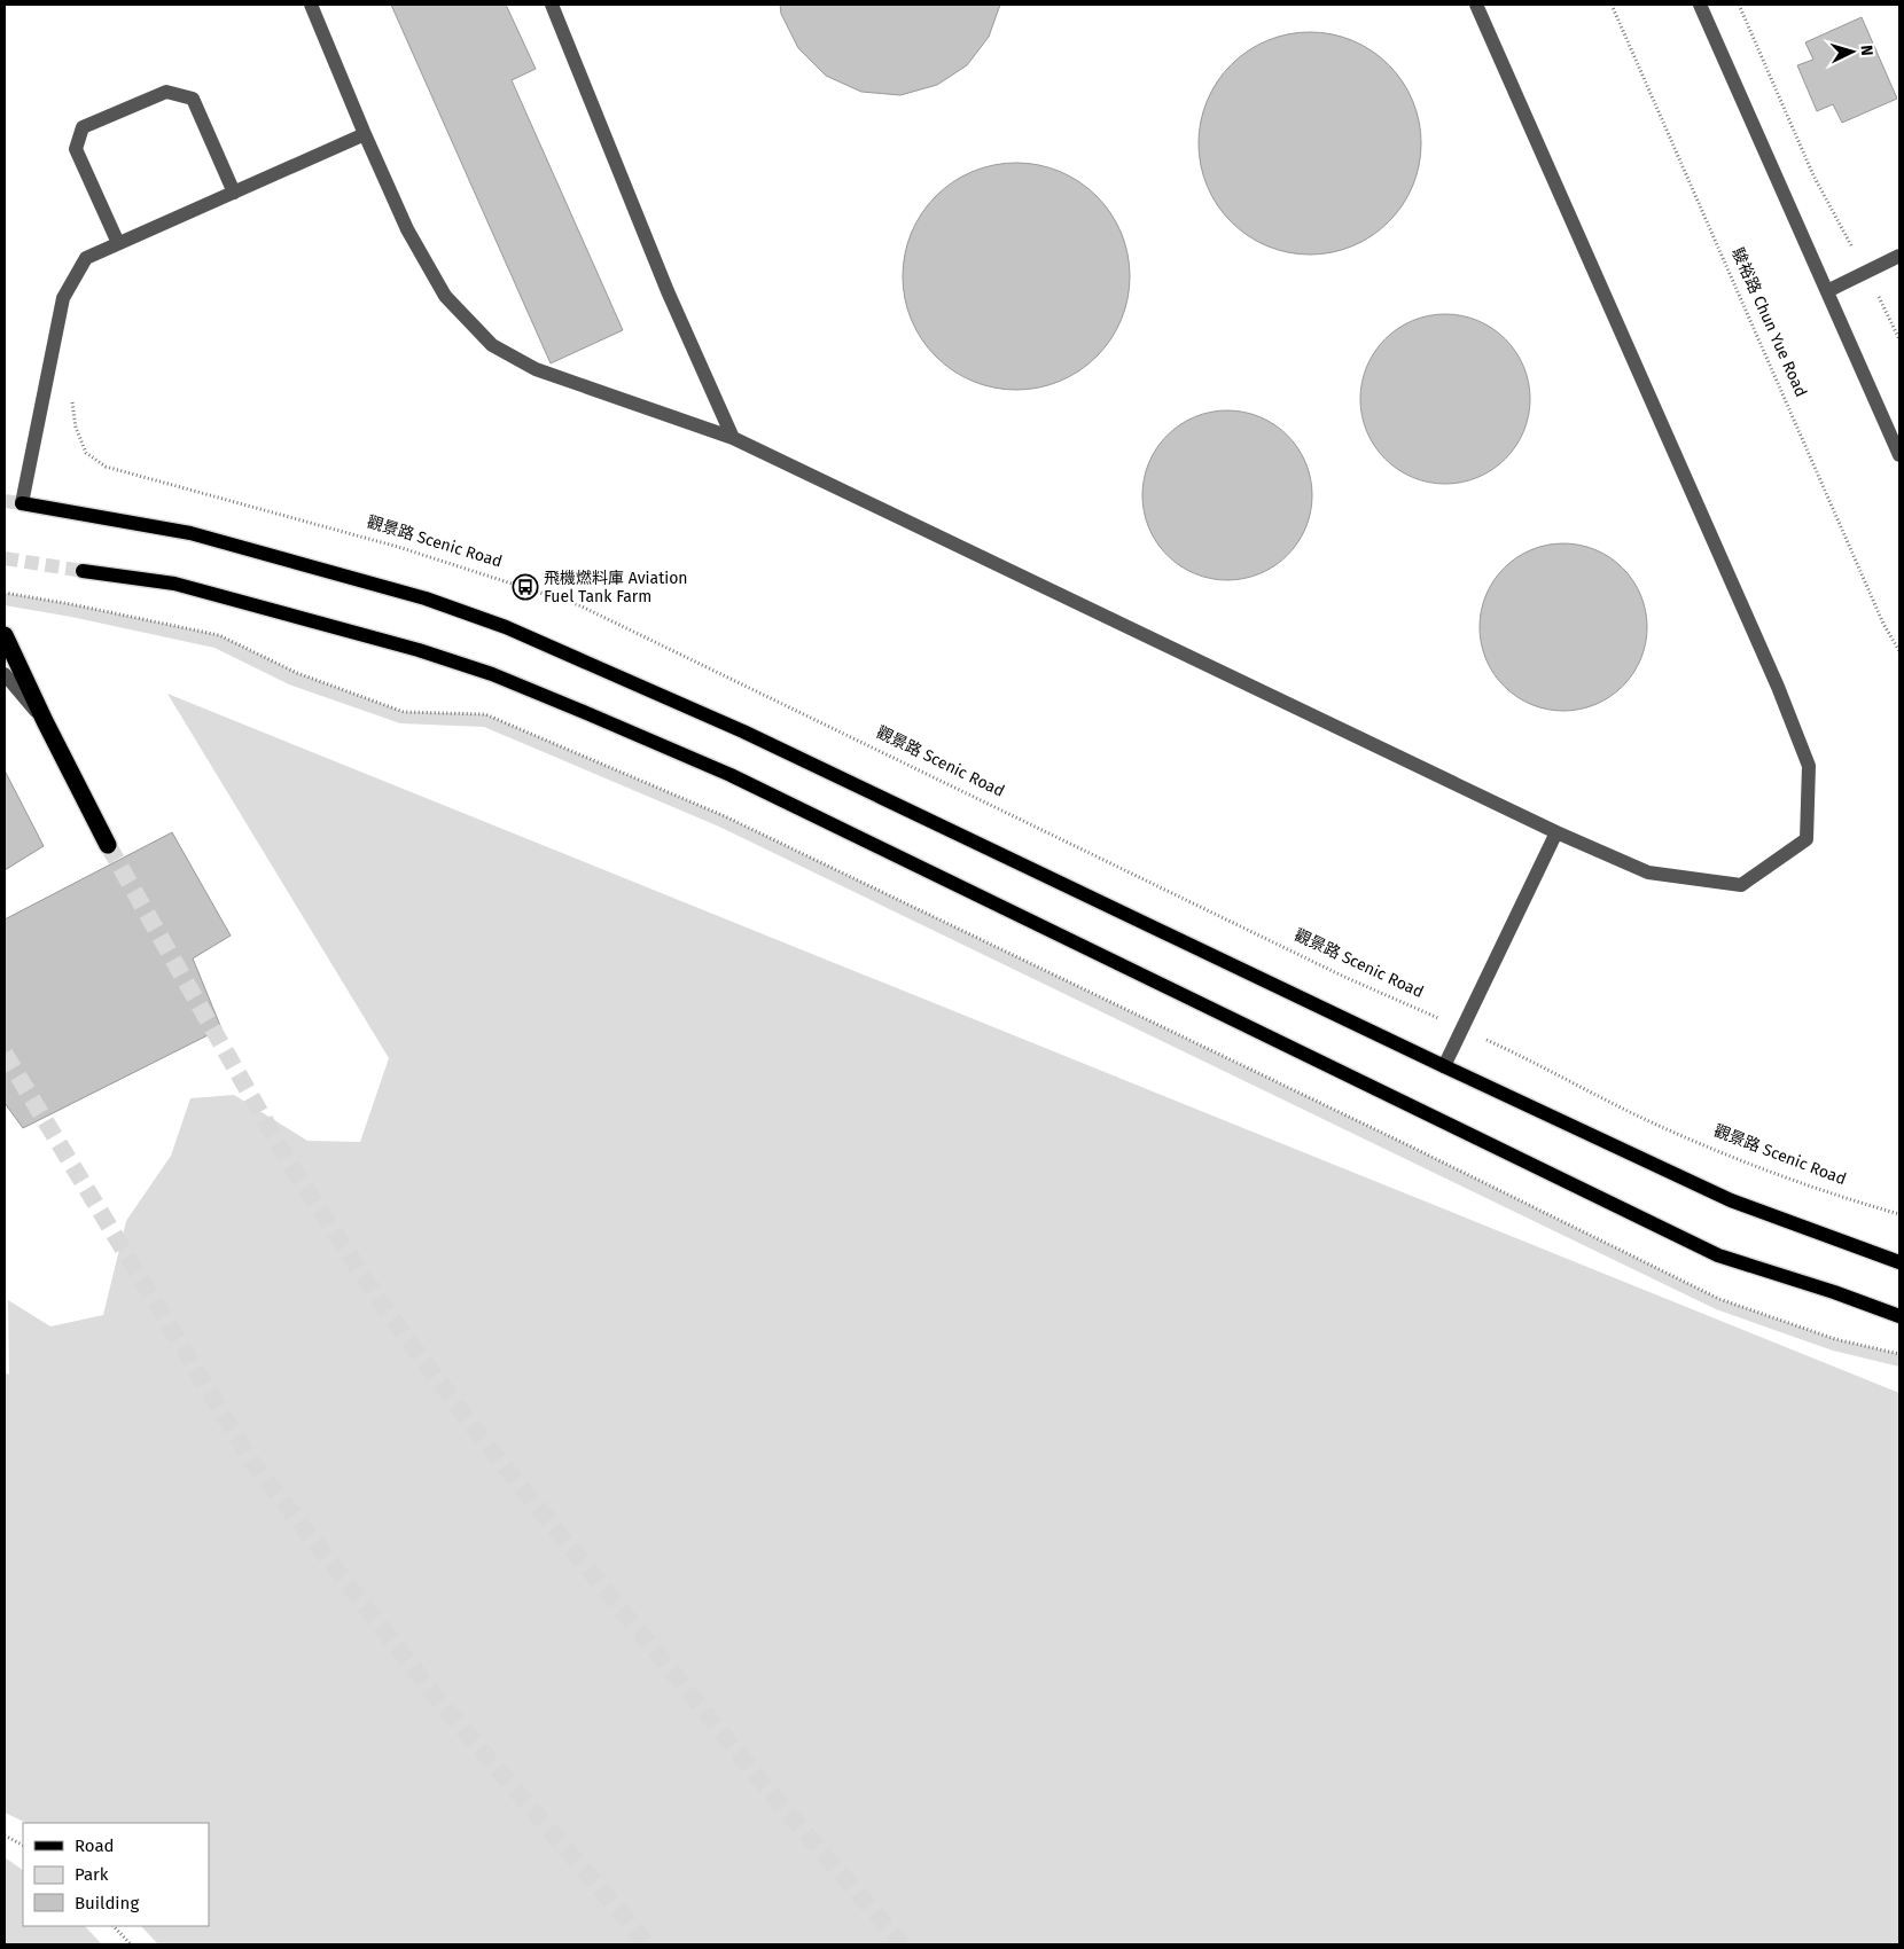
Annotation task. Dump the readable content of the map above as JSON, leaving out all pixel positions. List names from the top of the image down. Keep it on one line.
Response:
{"streets":{"path":["駿裕路 Chun Yue Road","觀景路 Scenic Road"]},"places":{"bus stop":["飛機燃料庫 Aviation Fuel Tank Farm"]},"legend":["Road","Park","Building"],"north":"right"}
